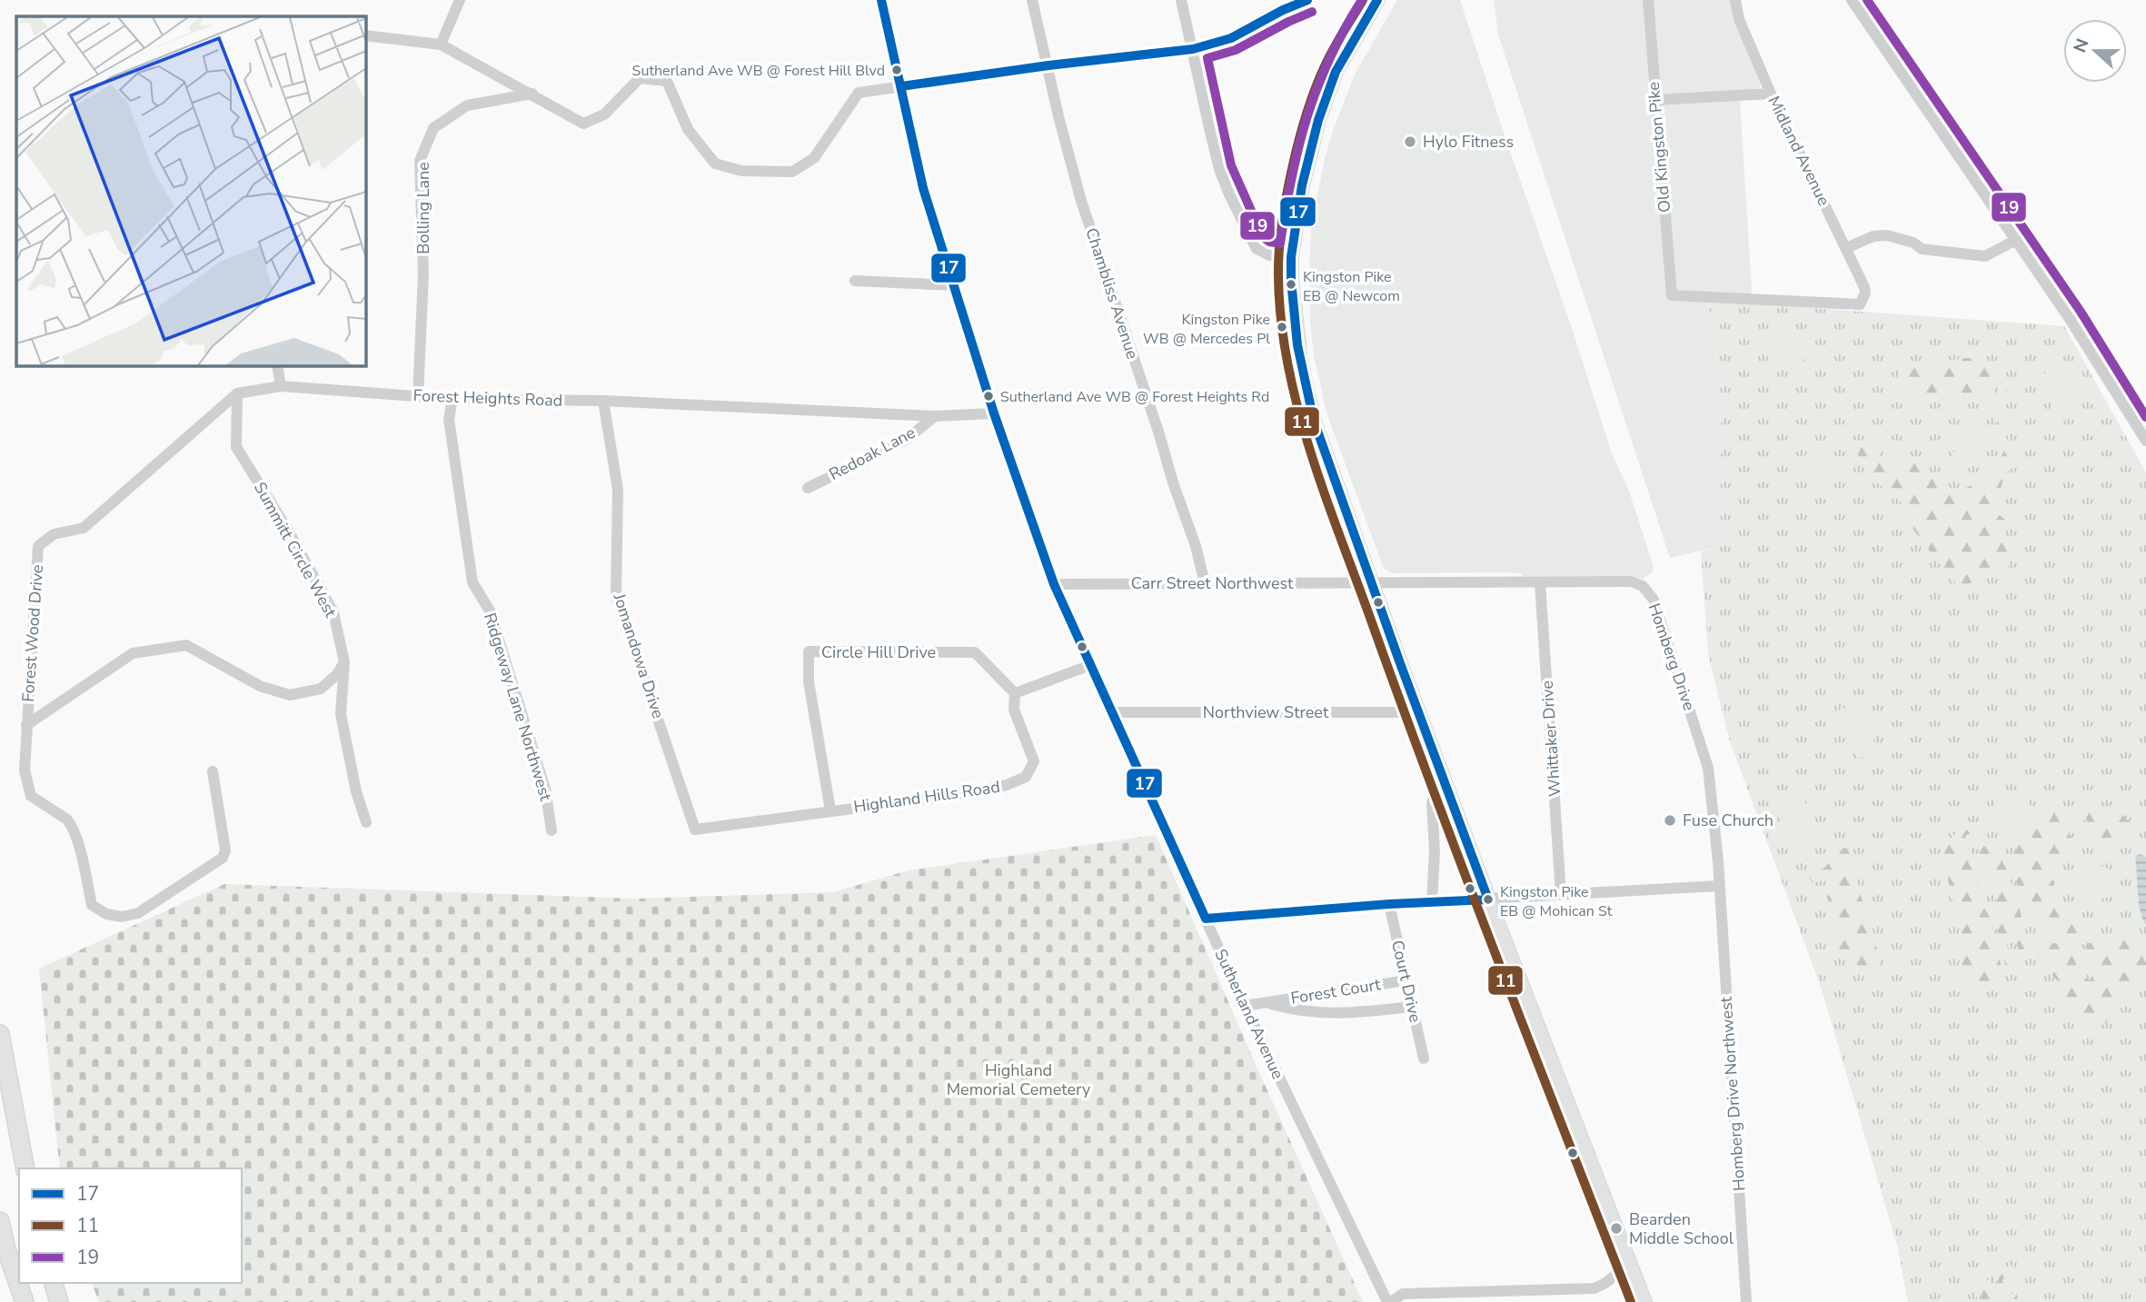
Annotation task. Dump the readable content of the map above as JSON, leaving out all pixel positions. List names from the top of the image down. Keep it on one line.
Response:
{"streets":{"street":["Old Kingston Pike","Midland Avenue","Bolling Lane","Chambliss Avenue","Forest Heights Road","Redoak Lane","Summitt Circle West","Carr Street Northwest","Forest Wood Drive","Circle Hill Drive","Jomandowa Drive","Homberg Drive","Ridgeway Lane Northwest","Northview Street","Whittaker Drive","Highland Hills Road","Court Drive","Forest Court","Sutherland Avenue","Homberg Drive Northwest"]},"crossings":[["Old Kingston Pike","Midland Avenue"],["Bolling Lane","Forest Heights Road"],["Chambliss Avenue","Carr Street Northwest"],["Forest Heights Road","Redoak Lane"],["Forest Heights Road","Summitt Circle West"],["Forest Heights Road","Forest Wood Drive"],["Forest Heights Road","Jomandowa Drive"],["Forest Heights Road","Ridgeway Lane Northwest"],["Forest Heights Road","Sutherland Avenue"],["Summitt Circle West","Forest Wood Drive"],["Carr Street Northwest","Homberg Drive"],["Carr Street Northwest","Sutherland Avenue"],["Circle Hill Drive","Highland Hills Road"],["Jomandowa Drive","Highland Hills Road"],["Homberg Drive","Whittaker Drive"],["Homberg Drive","Homberg Drive Northwest"],["Northview Street","Sutherland Avenue"],["Court Drive","Forest Court"],["Forest Court","Sutherland Avenue"]],"parks":["Highland Memorial Cemetery"],"places":["Sutherland Ave WB @ Forest Hill Blvd","Hylo Fitness","Kingston Pike EB @ Newcom","Kingston Pike WB @ Mercedes Pl","Sutherland Ave WB @ Forest Heights Rd","Fuse Church","Kingston Pike EB @ Mohican St","Bearden Middle School"],"lines":["transit line 17","transit line 11","transit line 19"],"legend":["17","11","19"],"north":"left"}
